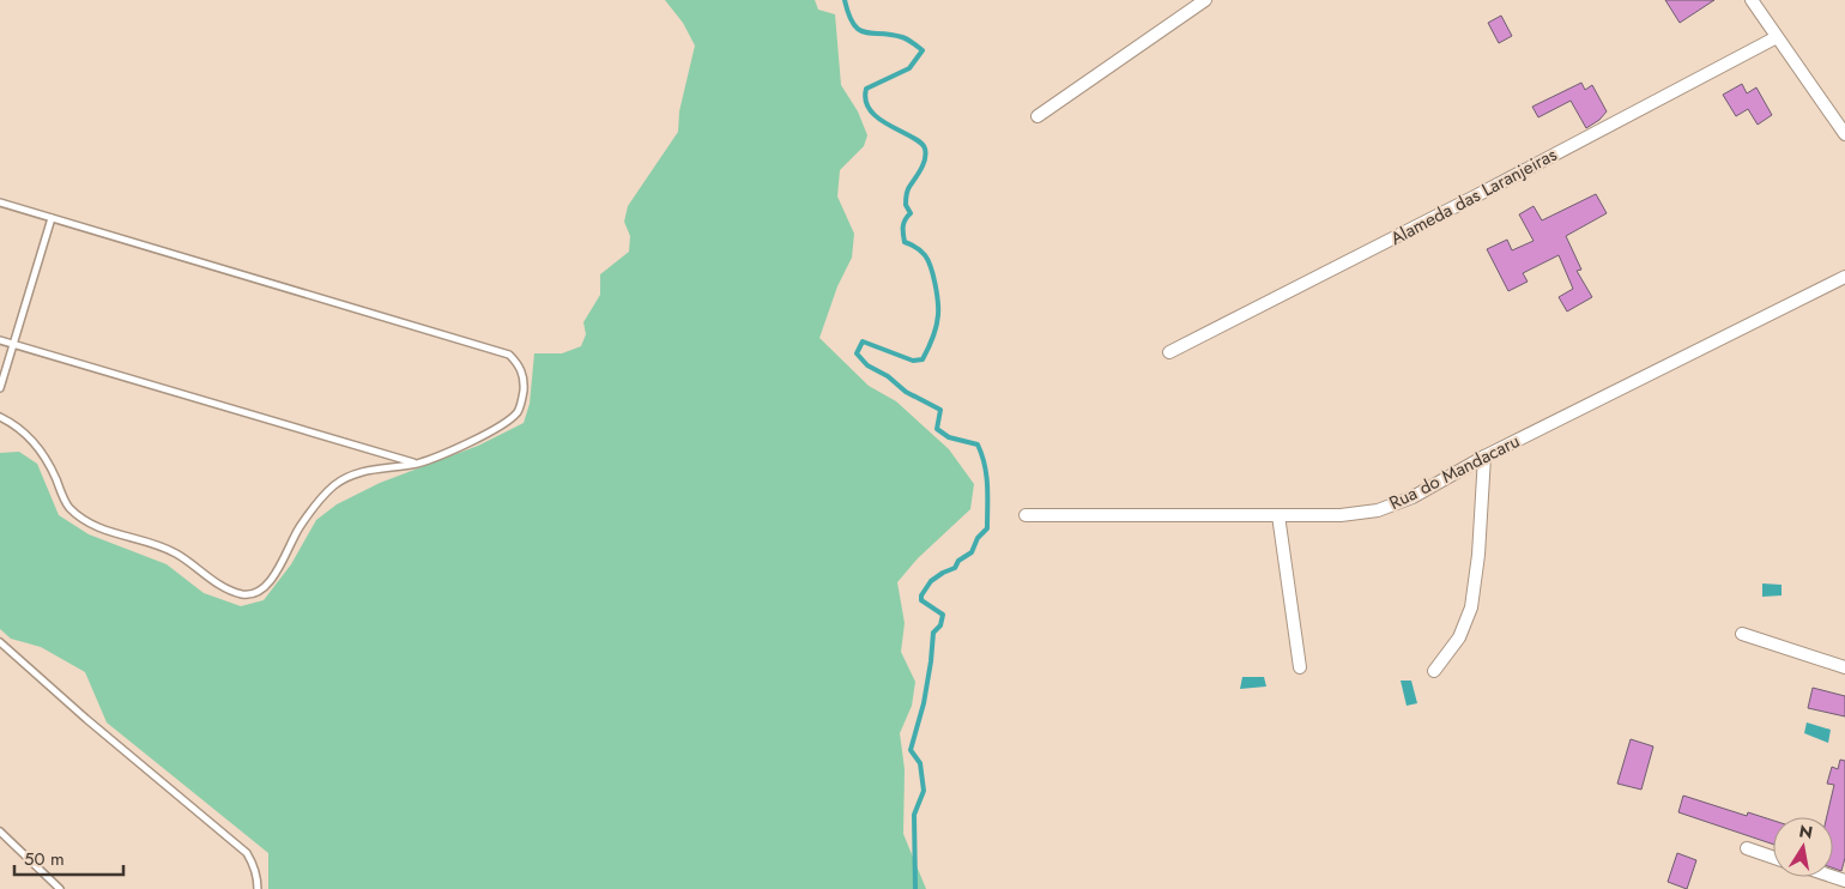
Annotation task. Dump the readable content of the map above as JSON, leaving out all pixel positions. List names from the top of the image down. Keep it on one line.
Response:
{"streets":{"street":["Alameda das Laranjeiras","Rua do Mandacaru"]},"scale_bar":"50 m","north":"top"}
